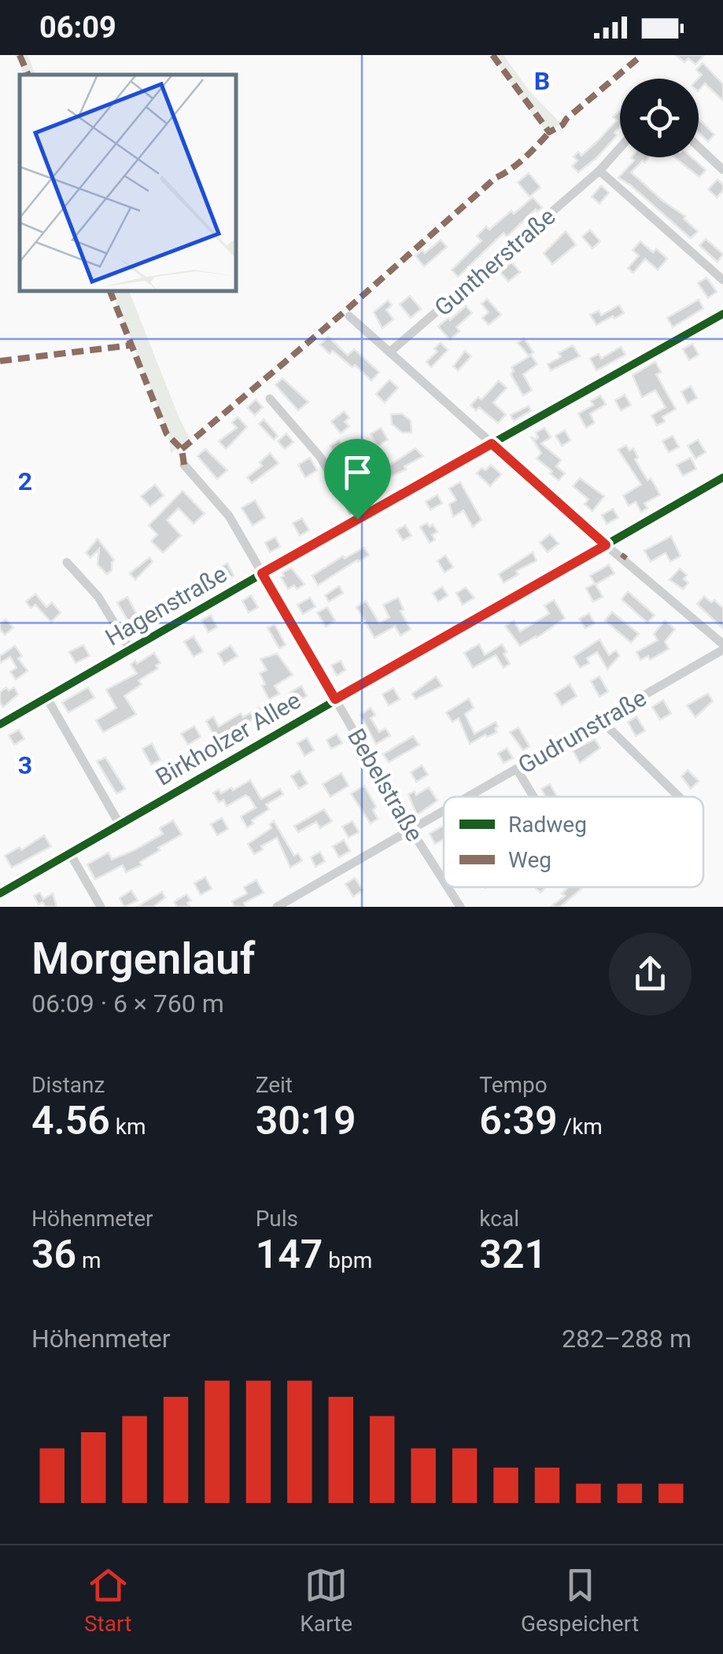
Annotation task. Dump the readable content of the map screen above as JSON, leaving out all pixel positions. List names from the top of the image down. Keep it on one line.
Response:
{"streets":{"street":["Guntherstraße","Hagenstraße","Gudrunstraße","Birkholzer Allee","Bebelstraße"]},"crossings":[["Hagenstraße","Bebelstraße"],["Gudrunstraße","Bebelstraße"],["Birkholzer Allee","Bebelstraße"]],"legend":["Radweg","Weg"],"page":{"status":"06:09","heading":["Morgenlauf","06:09 · 6 × 760 m"],"stats":[["Distanz","4.56 km"],["Zeit","30:19"],["Tempo","6:39 /km"],["Höhenmeter","36 m"],["Puls","147 bpm"],["kcal","321"]],"chart":["Höhenmeter","282–288 m"],"tabs":["Start","Karte","Gespeichert"]},"grid":{"columns":["B"],"rows":["2","3"]}}
